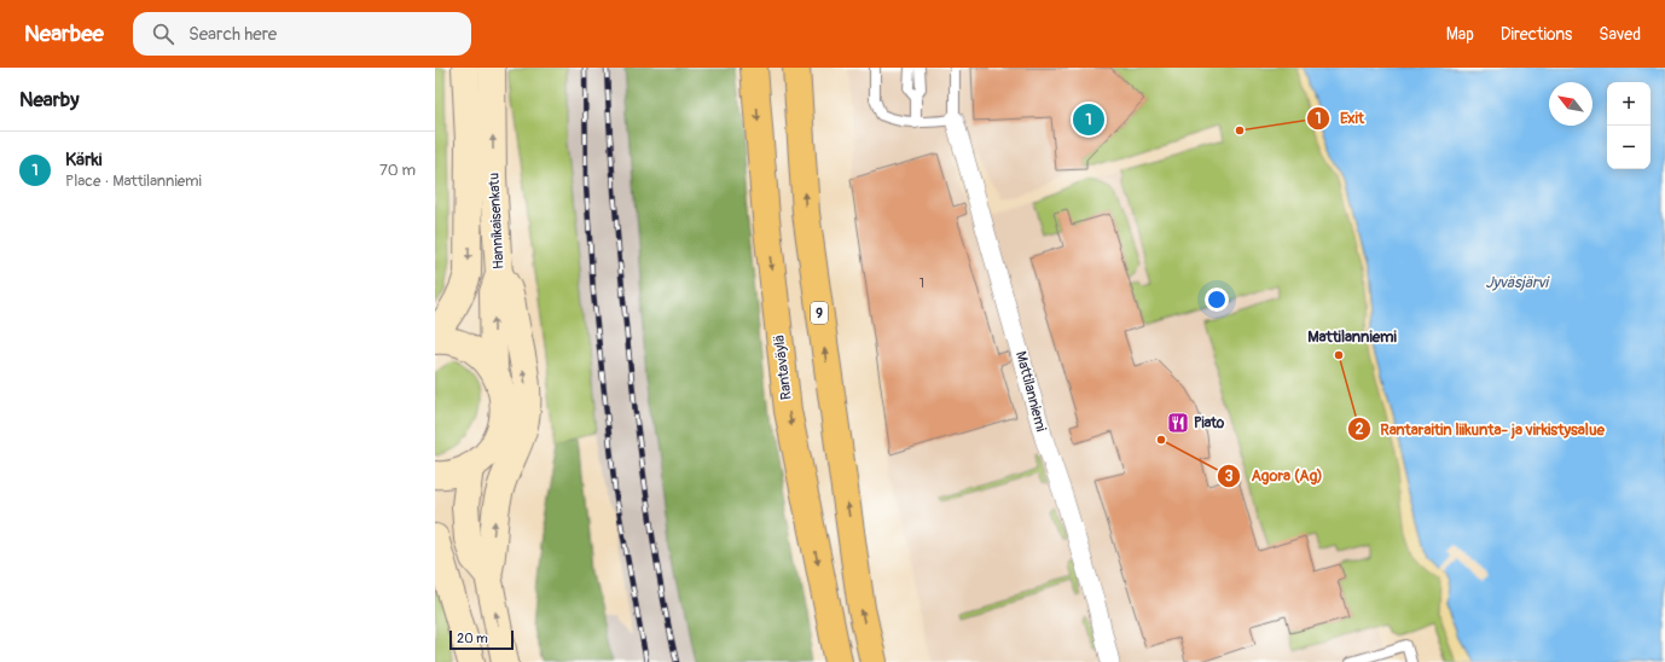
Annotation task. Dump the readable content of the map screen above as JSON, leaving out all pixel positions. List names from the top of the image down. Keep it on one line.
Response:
{"streets":{"highway":["9","Rantaväylä"],"main road":["Hannikaisenkatu"],"street":["Mattilanniemi"]},"districts":["Mattilanniemi"],"water":["Jyväsjärvi"],"places":{"other":["Exit","Rantaraitin liikunta- ja virkistysalue","Agora (Ag)"],"restaurant":["Piato"]},"house_numbers":["1"],"scale_bar":"20 m","north":"top left","page":{"header":"Nearbee","search":"Search here","nav":["Map","Directions","Saved"],"heading":"Nearby","map_buttons":["+","−"],"pins":"1","list":[{"mark":"1","name":"Kärki","note":"Place · Mattilanniemi","value":"70 m"}],"scale":"20 m"}}
